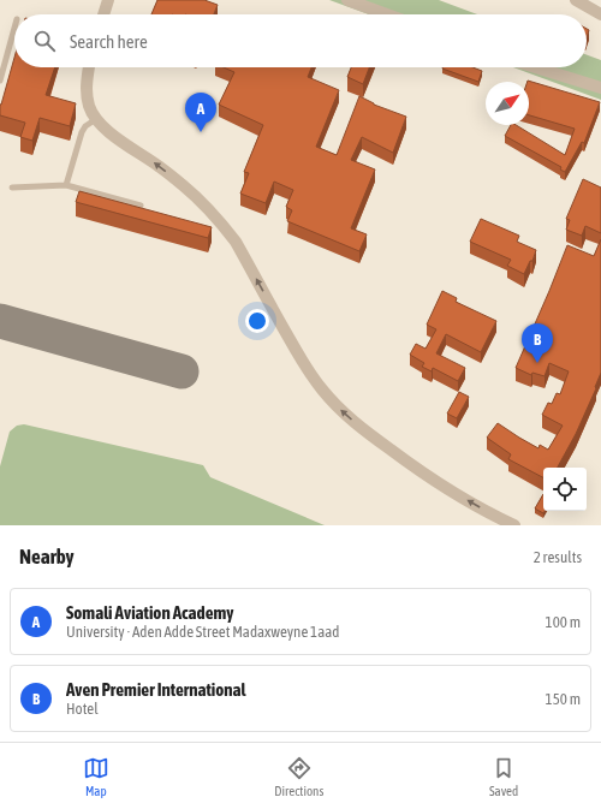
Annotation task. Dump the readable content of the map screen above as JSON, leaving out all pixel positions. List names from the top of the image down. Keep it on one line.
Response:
{"north":"top right","page":{"search":"Search here","pins":["A","B"],"heading":["Nearby","2 results"],"list":[{"mark":"A","name":"Somali Aviation Academy","note":"University · Aden Adde Street Madaxweyne 1aad","value":"100 m"},{"mark":"B","name":"Aven Premier International","note":"Hotel","value":"150 m"}],"nav":["Map","Directions","Saved"]}}
